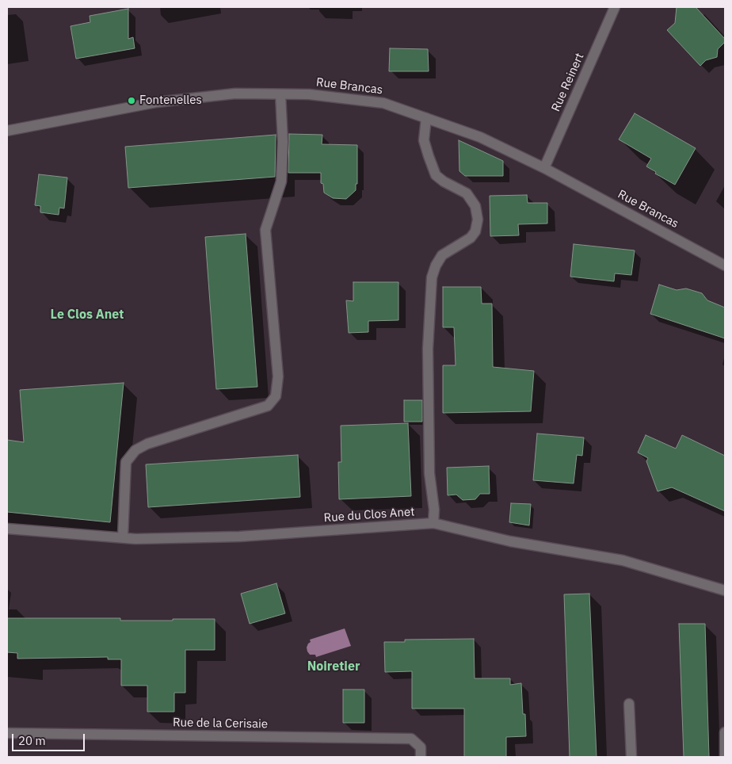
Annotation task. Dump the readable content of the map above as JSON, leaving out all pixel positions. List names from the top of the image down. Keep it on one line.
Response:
{"streets":{"street":["Rue Reinert","Rue Brancas","Rue du Clos Anet","Rue de la Cerisaie"]},"crossings":[["Rue Reinert","Rue Brancas"]],"districts":["Le Clos Anet","Noiretier"],"places":["Fontenelles"],"scale_bar":"20 m"}
